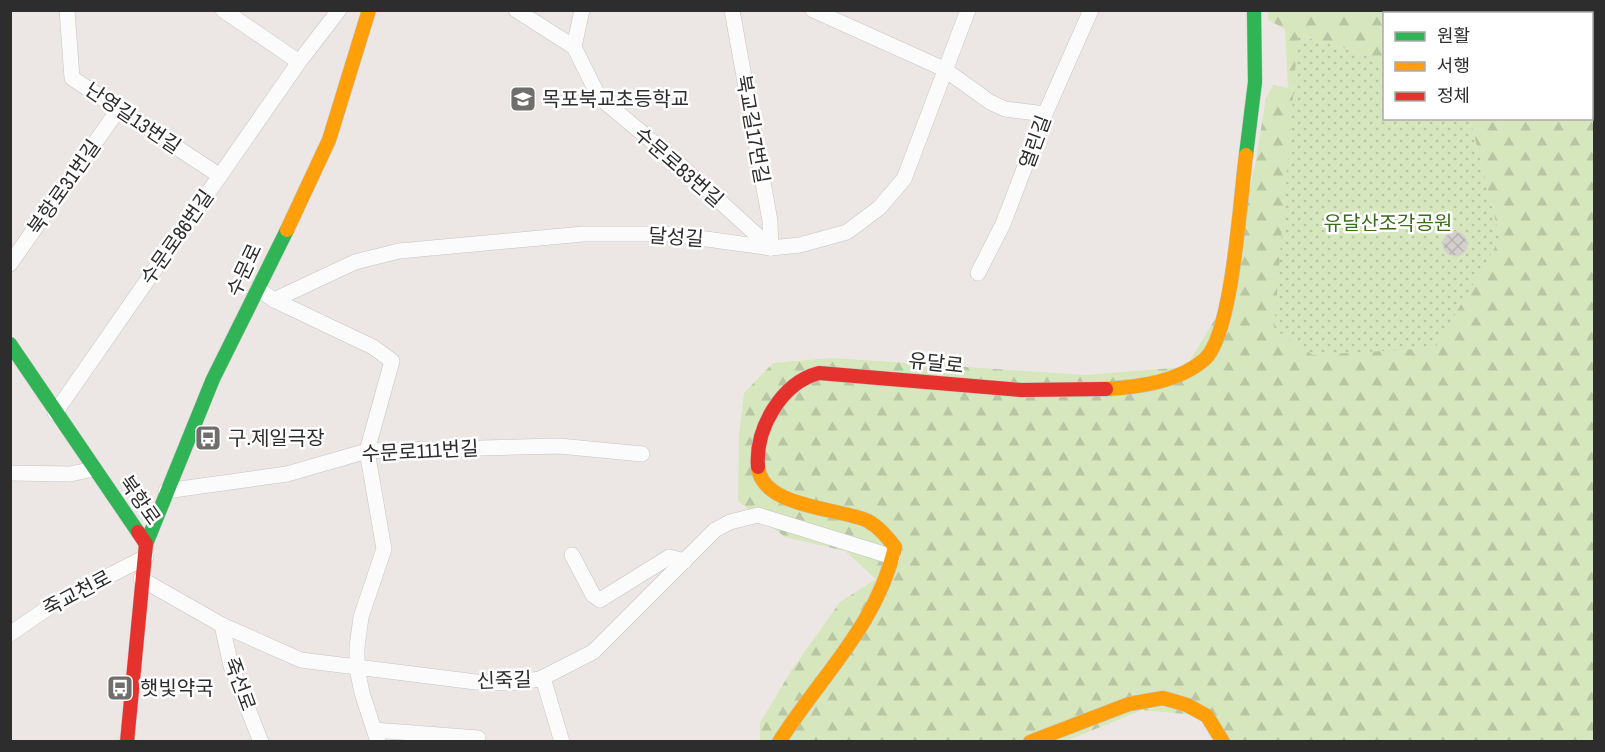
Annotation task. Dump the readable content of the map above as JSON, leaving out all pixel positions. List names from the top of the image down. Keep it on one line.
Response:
{"streets":{"street":["난영길13번길","북교길17번길","열린길","수문로83번길","북항로31번길","수문로86번길","달성길","수문로","유달로","수문로111번길","북항로","죽교천로","신죽길","죽선로"]},"crossings":[["난영길13번길","북항로31번길"],["난영길13번길","수문로86번길"],["북교길17번길","수문로83번길"],["북교길17번길","달성길"],["수문로83번길","달성길"],["수문로86번길","북항로"],["수문로","수문로111번길"],["수문로","북항로"],["수문로","죽교천로"],["유달로","신죽길"],["북항로","죽교천로"],["북항로","신죽길"],["신죽길","죽선로"]],"parks":["유달산조각공원"],"places":{"school or university":["목포북교초등학교"],"bus stop":["구.제일극장","햇빛약국"]},"legend":["원활","서행","정체"]}
